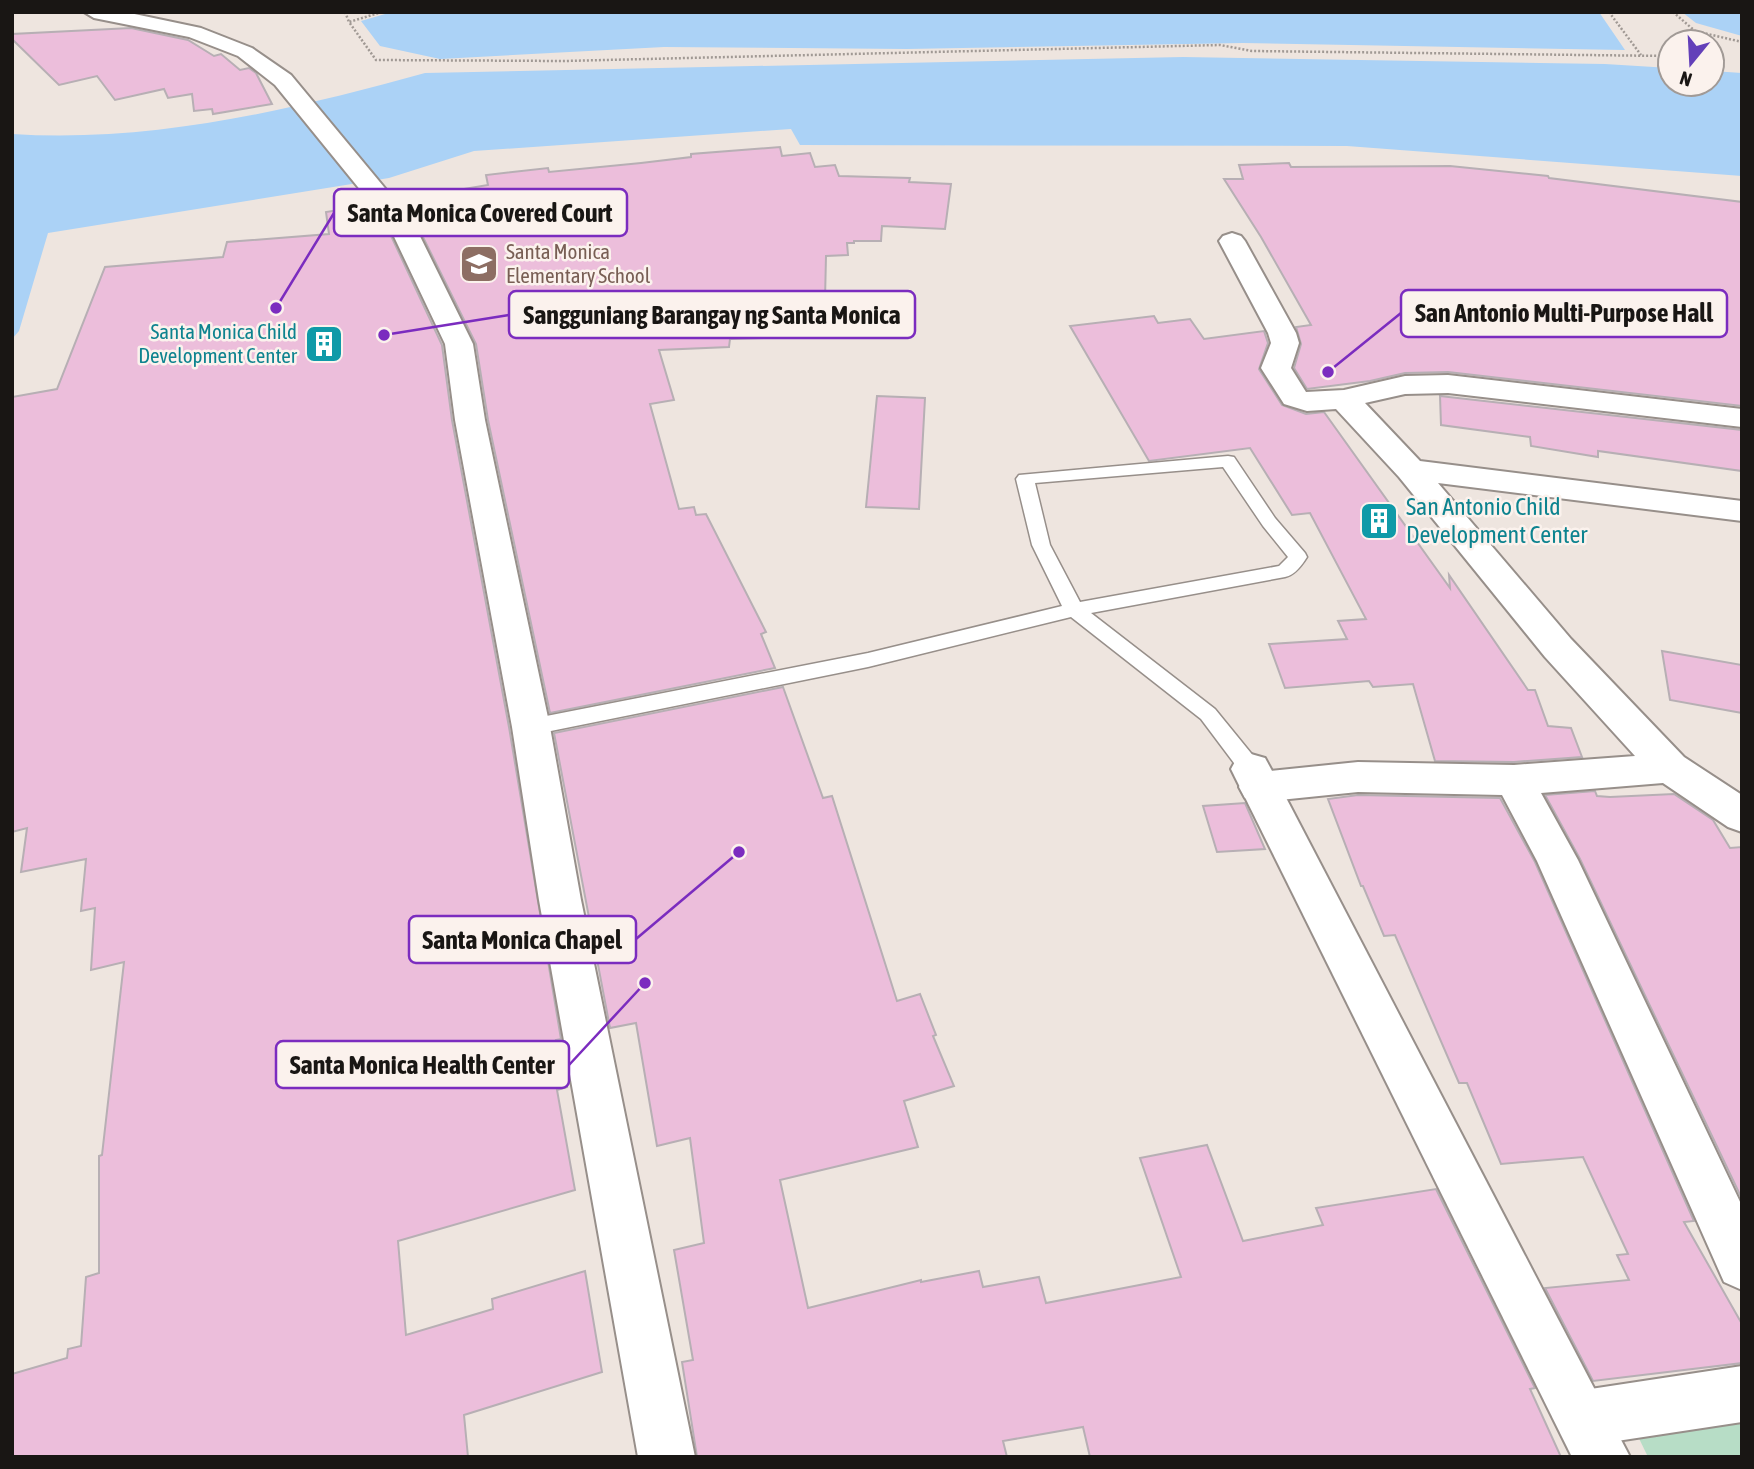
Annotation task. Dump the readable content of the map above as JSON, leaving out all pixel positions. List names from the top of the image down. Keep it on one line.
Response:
{"places":{"school or university":["Santa Monica Elementary School"],"other":["Santa Monica Covered Court","Sangguniang Barangay ng Santa Monica","San Antonio Multi-Purpose Hall","Santa Monica Chapel","Santa Monica Health Center"],"building":["Santa Monica Child Development Center","San Antonio Child Development Center"]},"north":"bottom"}
